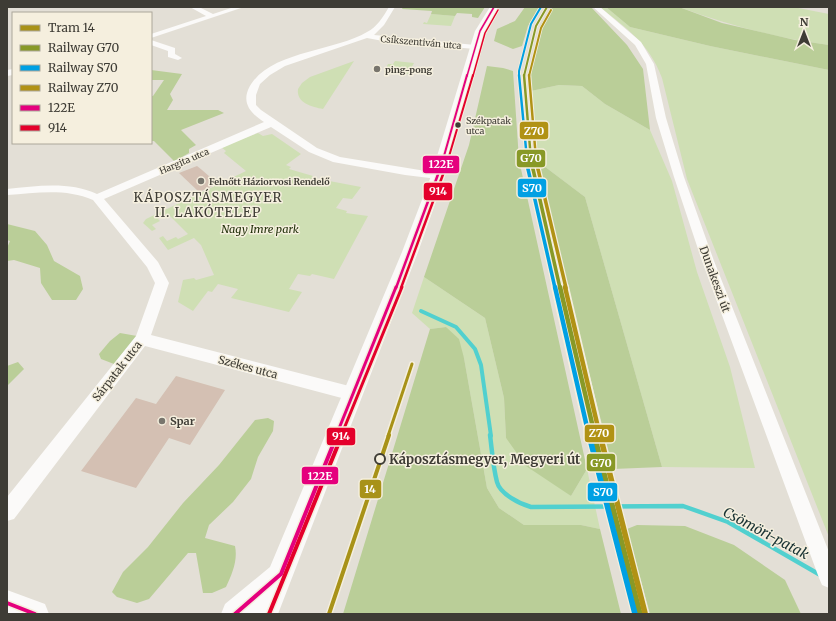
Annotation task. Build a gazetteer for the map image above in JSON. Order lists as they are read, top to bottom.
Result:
{
  "streets": {
    "street": [
      "Csíkszentiván utca",
      "Hargita utca",
      "Dunakeszi út",
      "Székes utca",
      "Sárpatak utca"
    ]
  },
  "crossings": [
    ["Hargita utca", "Sárpatak utca"],
    ["Székes utca", "Sárpatak utca"]
  ],
  "districts": ["KÁPOSZTÁSMEGYER II. LAKÓTELEP"],
  "water": ["Csömöri-patak"],
  "parks": ["Nagy Imre park"],
  "places": [
    "ping-pong",
    "Székpatak utca",
    "Felnőtt Háziorvosi Rendelő",
    "Spar",
    "Káposztásmegyer, Megyeri út"
  ],
  "lines": [
    "rail line G70",
    "rail line S70",
    "transit line 122E",
    "rail line Z70",
    "transit line 914",
    "tram line 14"
  ],
  "legend": [
    "Tram 14",
    "Railway G70",
    "Railway S70",
    "Railway Z70",
    "122E",
    "914"
  ],
  "north": "top"
}
